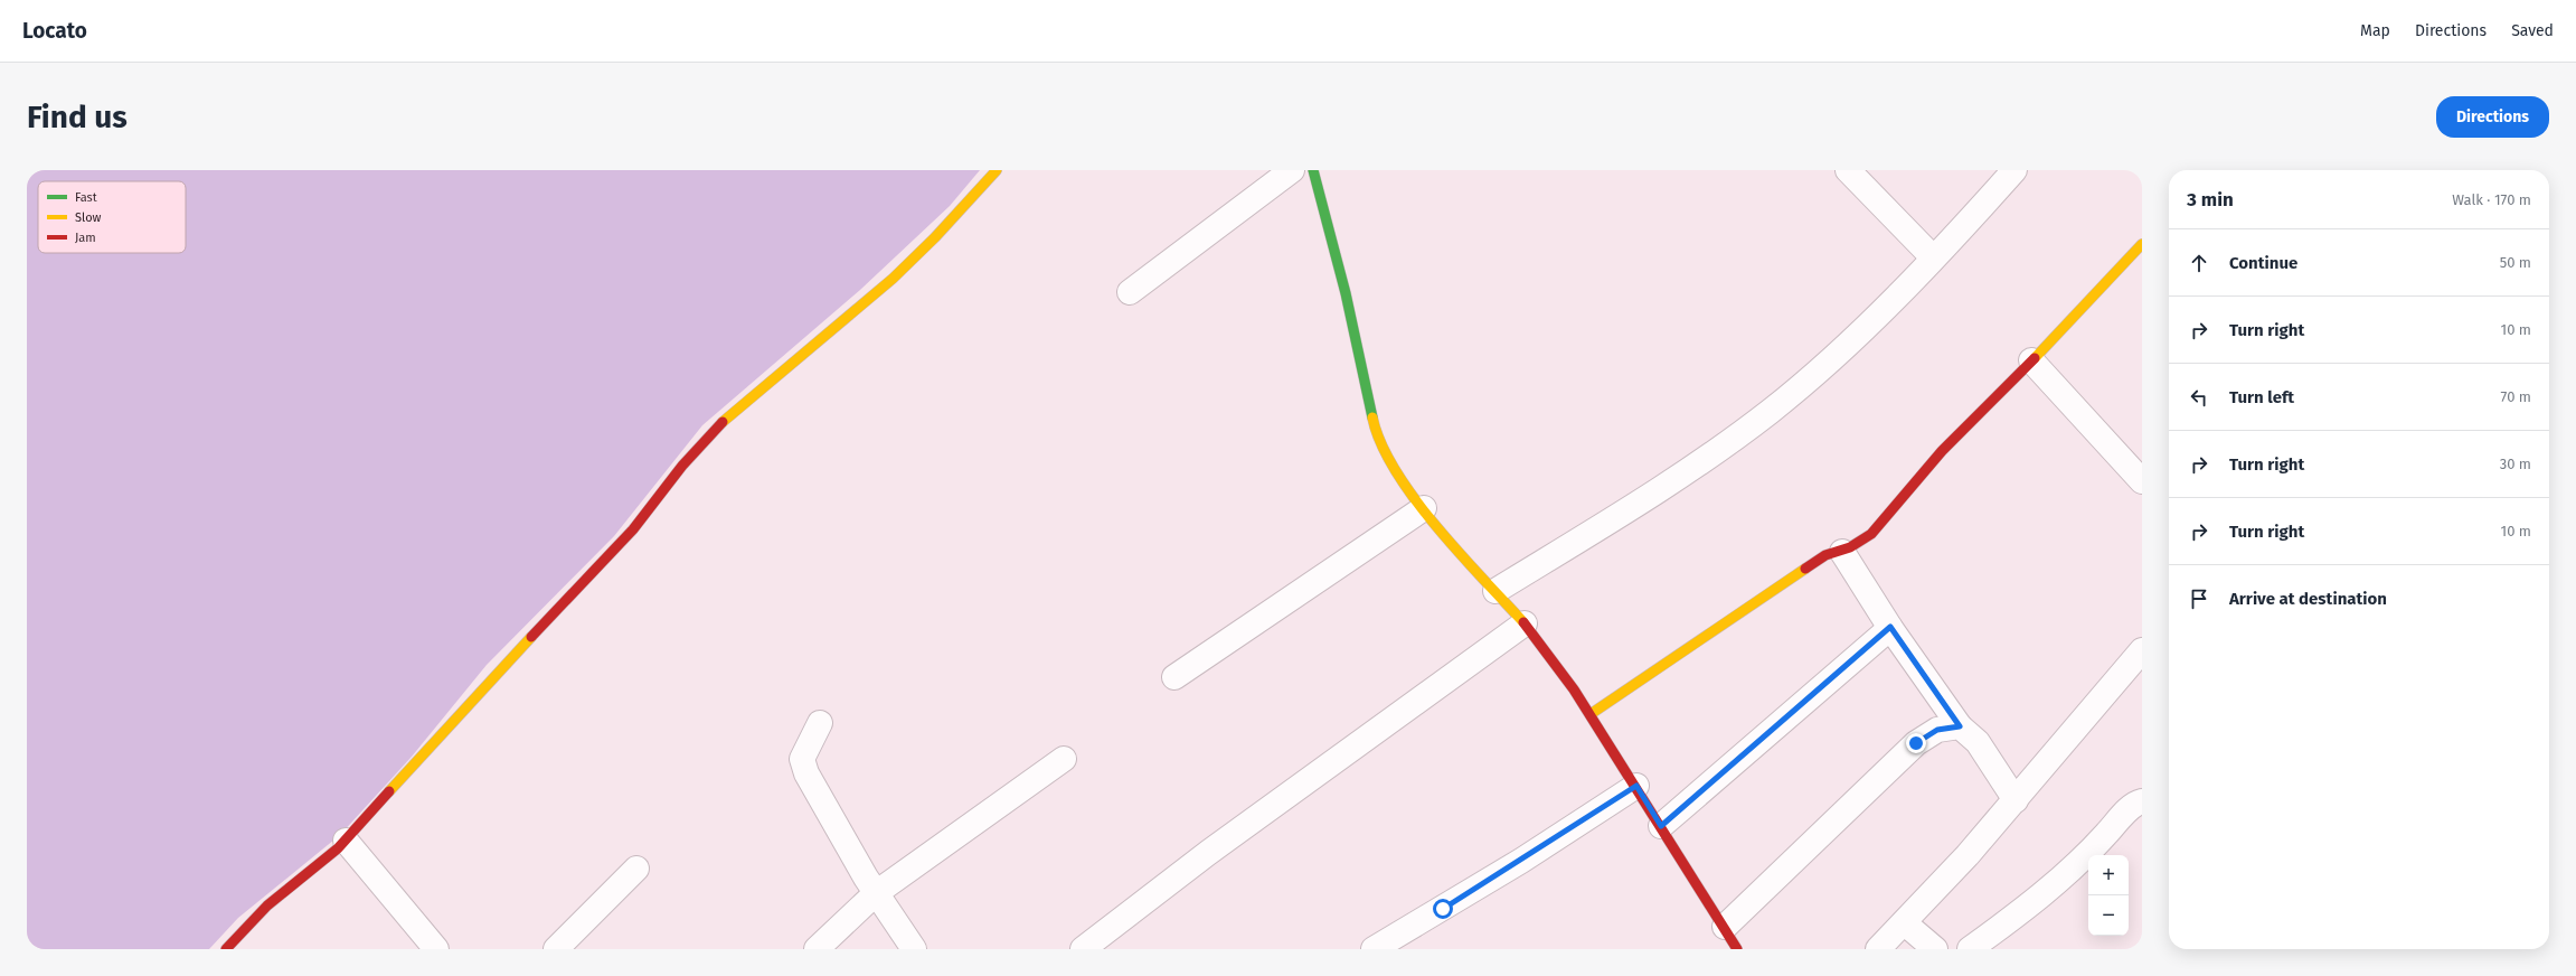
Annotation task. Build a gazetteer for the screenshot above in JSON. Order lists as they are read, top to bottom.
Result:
{
  "legend": ["Fast", "Slow", "Jam"],
  "page": {
    "header": "Locato",
    "nav": ["Map", "Directions", "Saved"],
    "buttons": "Directions",
    "title": "Find us",
    "heading": ["3 min", "Walk · 170 m"],
    "list": [
      ["Continue", "50 m"],
      ["Turn right", "10 m"],
      ["Turn left", "70 m"],
      ["Turn right", "30 m"],
      ["Turn right", "10 m"],
      "Arrive at destination"
    ],
    "map_buttons": ["+", "−"]
  }
}
